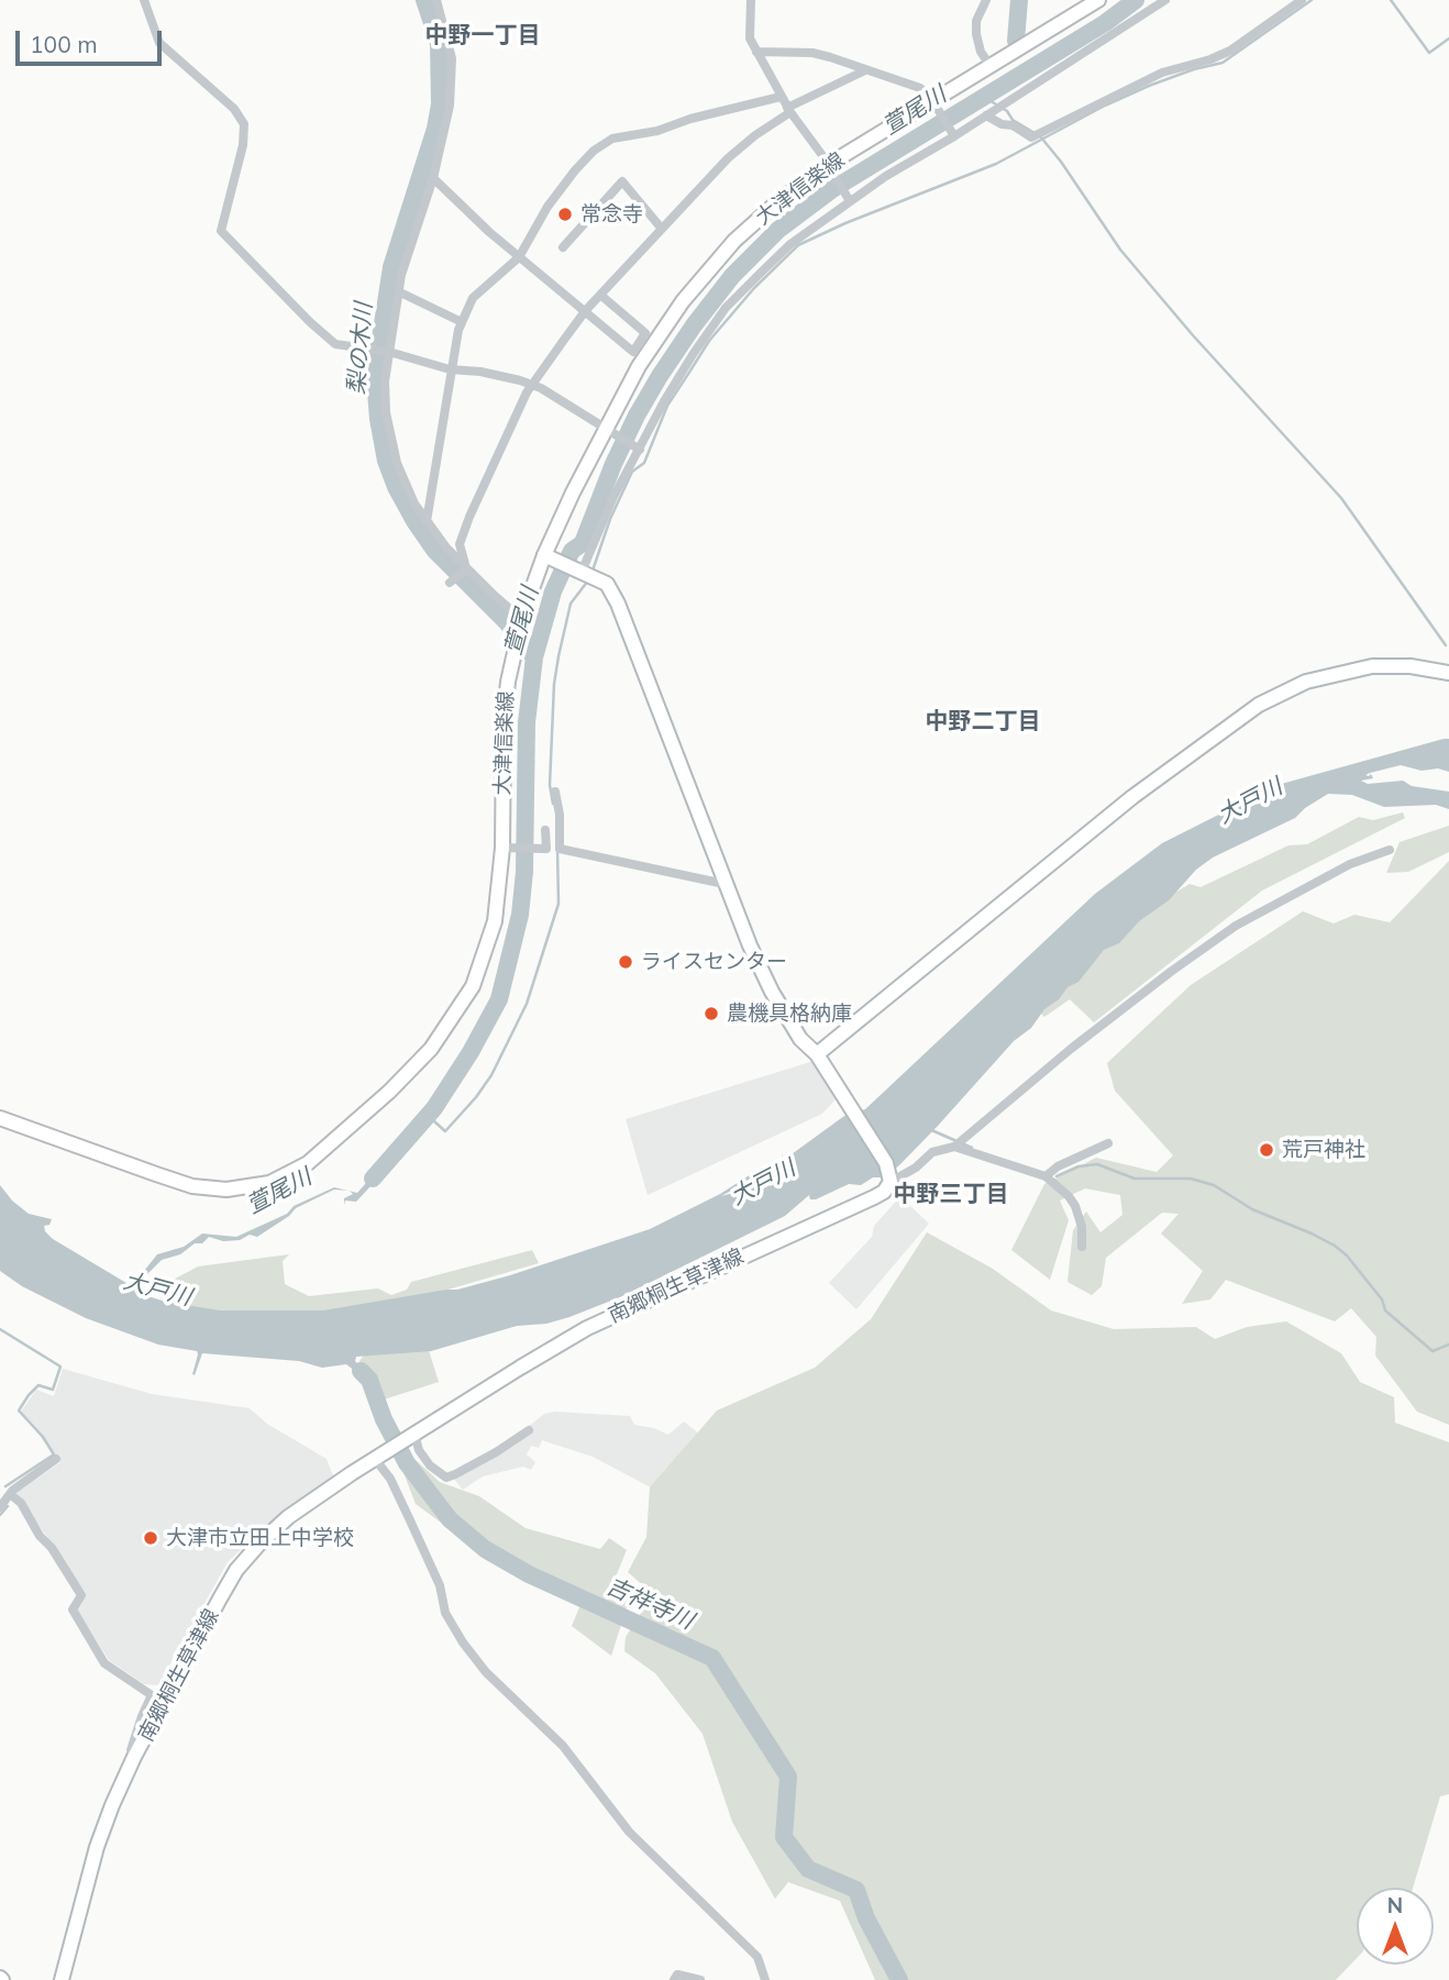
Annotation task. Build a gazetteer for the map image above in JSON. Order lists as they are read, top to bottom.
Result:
{
  "streets": {
    "main road": ["大津信楽線", "南郷桐生草津線"]
  },
  "districts": ["中野一丁目", "中野二丁目", "中野三丁目"],
  "water": [
    "萱尾川",
    "梨の木川",
    "大戸川",
    "吉祥寺川"
  ],
  "places": [
    "常念寺",
    "ライスセンター",
    "農機具格納庫",
    "荒戸神社",
    "大津市立田上中学校"
  ],
  "scale_bar": "100 m",
  "north": "top"
}
